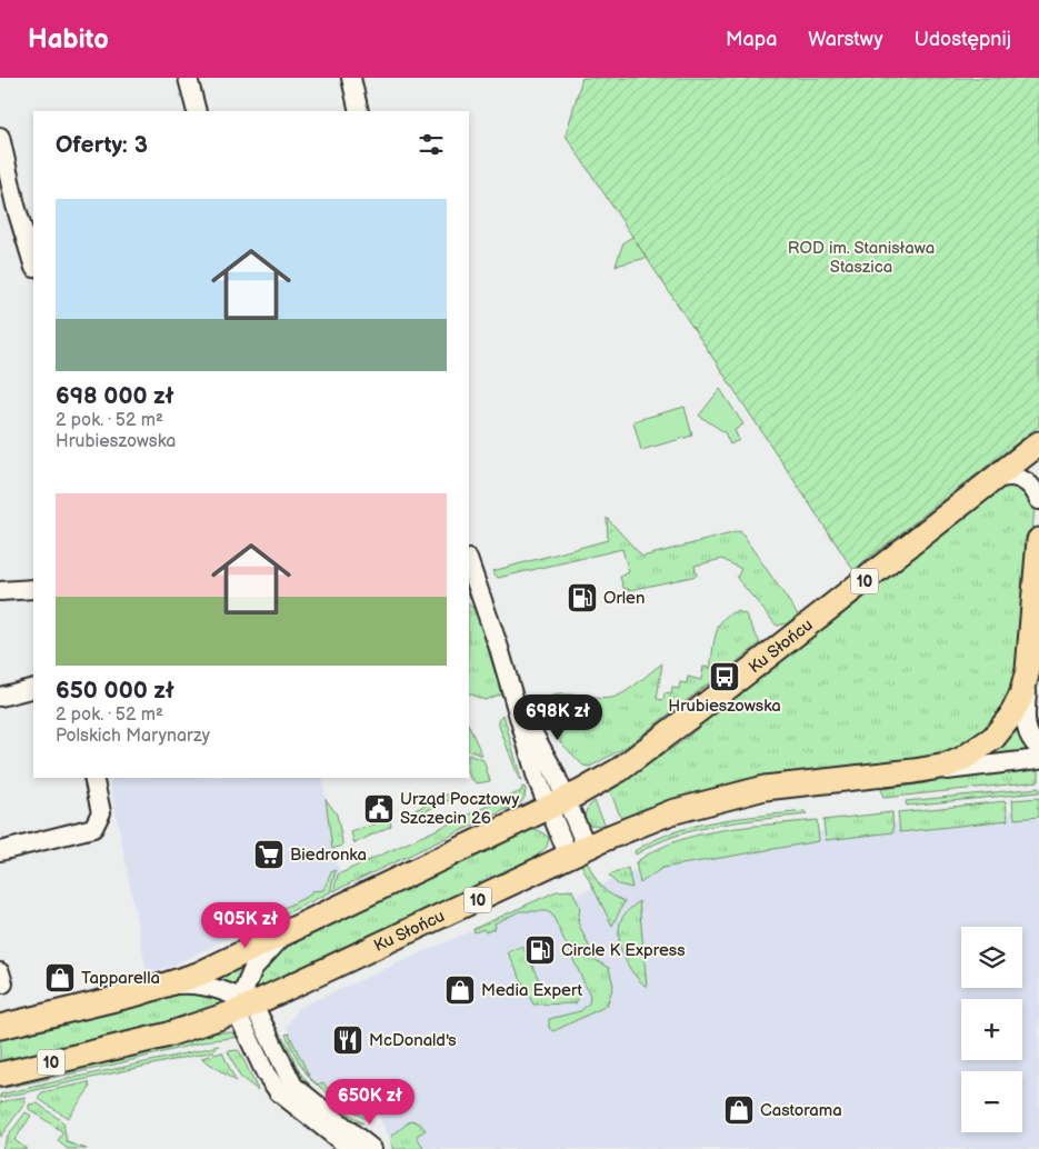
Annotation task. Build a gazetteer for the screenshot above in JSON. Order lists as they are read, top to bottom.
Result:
{
  "streets": {
    "main road": ["10", "Ku Słońcu"]
  },
  "parks": ["ROD im. Stanisława Staszica"],
  "places": {
    "fuel station": ["Orlen", "Circle K Express"],
    "bus stop": ["Hrubieszowska"],
    "public building": ["Urząd Pocztowy Szczecin 26"],
    "supermarket": ["Biedronka"],
    "shop": ["Tapparella", "Media Expert", "Castorama"],
    "restaurant": ["McDonald's"]
  },
  "page": {
    "header": "Habito",
    "nav": ["Mapa", "Warstwy", "Udostępnij"],
    "heading": "Oferty: 3",
    "list": [
      {
        "name": "698 000 zł",
        "note": "2 pok. · 52 m² · Hrubieszowska"
      },
      {
        "name": "650 000 zł",
        "note": "2 pok. · 52 m² · Polskich Marynarzy"
      }
    ],
    "price": ["698K zł", "905K zł", "650K zł"],
    "map_buttons": ["+", "−"]
  }
}
